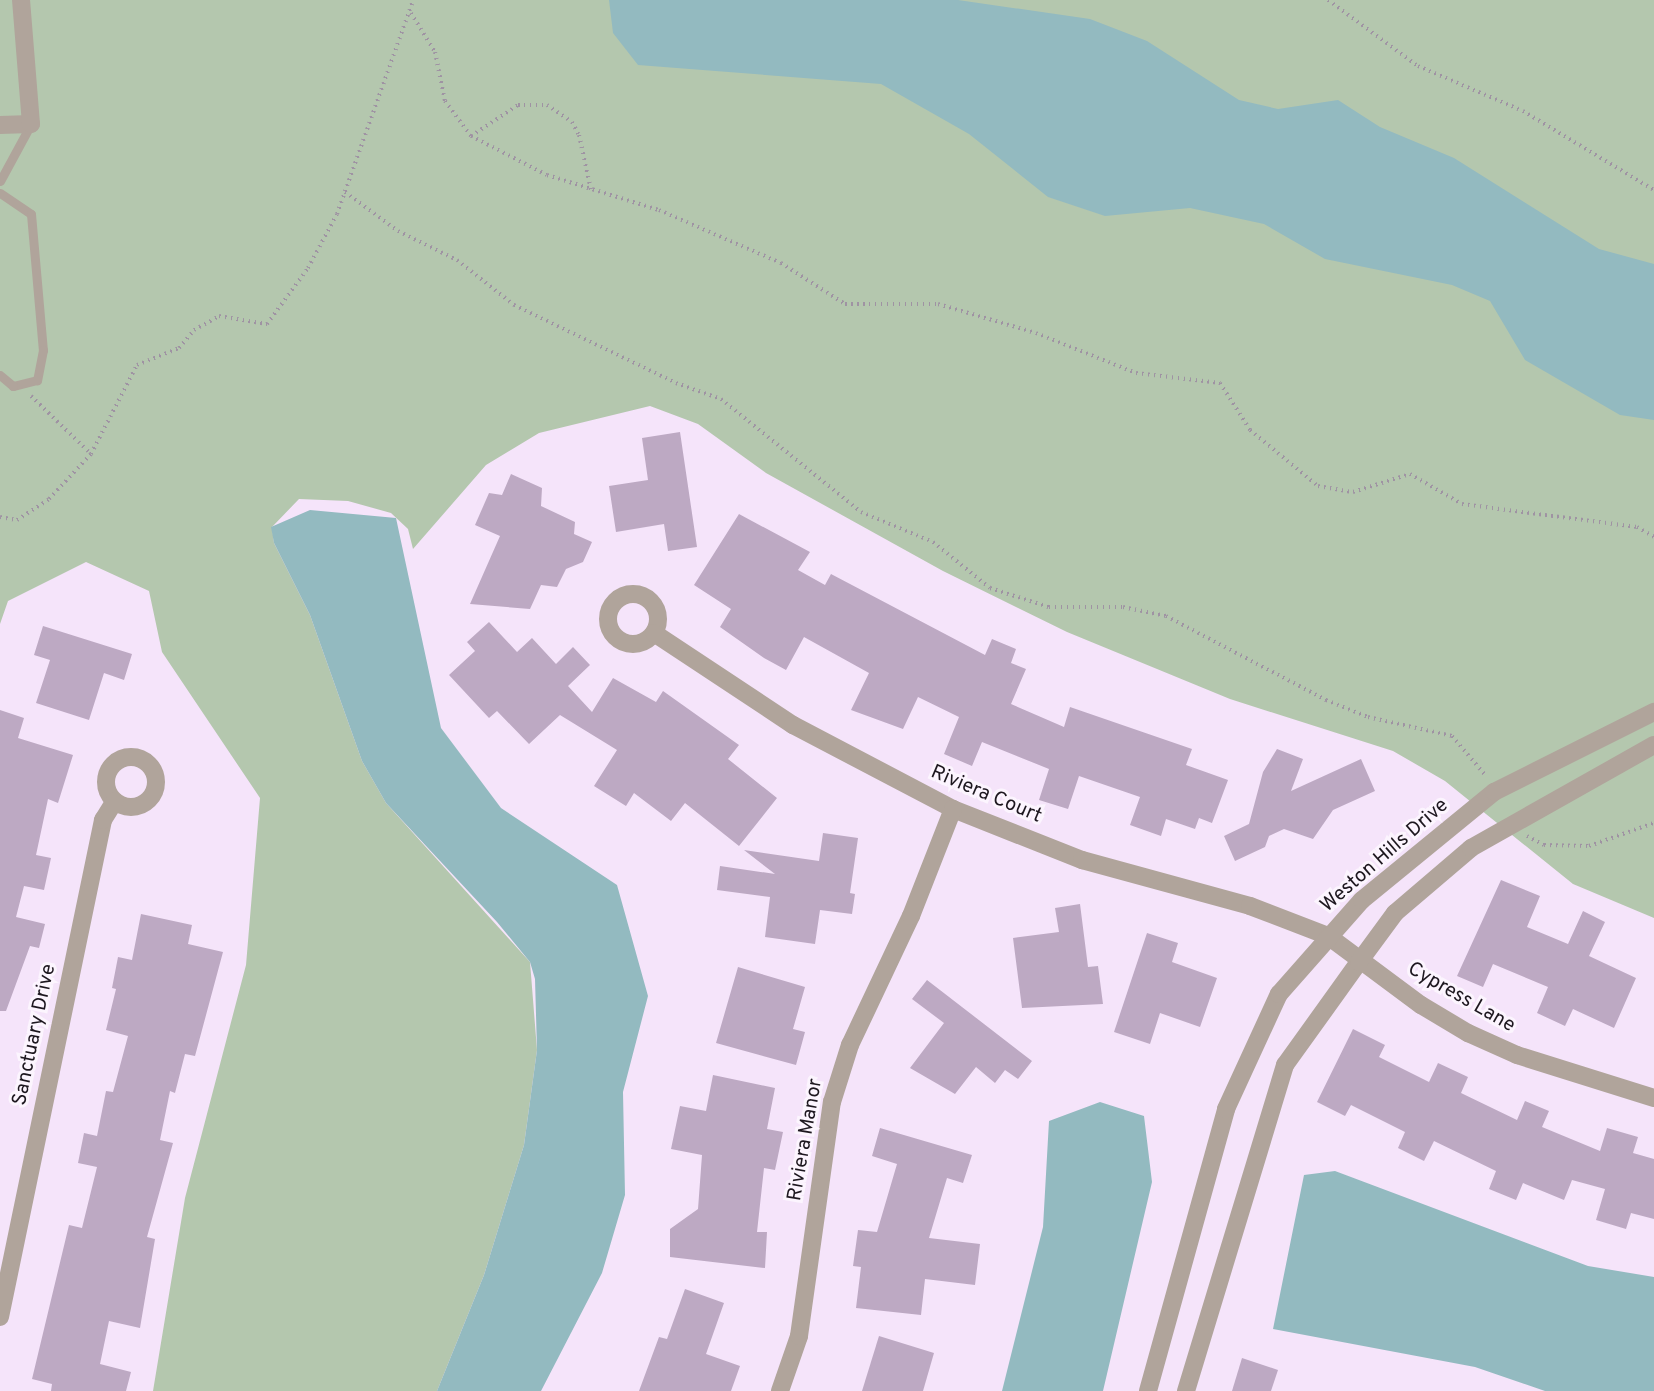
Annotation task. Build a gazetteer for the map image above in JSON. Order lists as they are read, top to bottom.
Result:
{
  "streets": {
    "street": [
      "Riviera Court",
      "Weston Hills Drive",
      "Cypress Lane",
      "Sanctuary Drive",
      "Riviera Manor"
    ]
  },
  "crossings": [
    ["Riviera Court", "Weston Hills Drive"],
    ["Riviera Court", "Cypress Lane"],
    ["Riviera Court", "Riviera Manor"],
    ["Weston Hills Drive", "Cypress Lane"]
  ]
}
